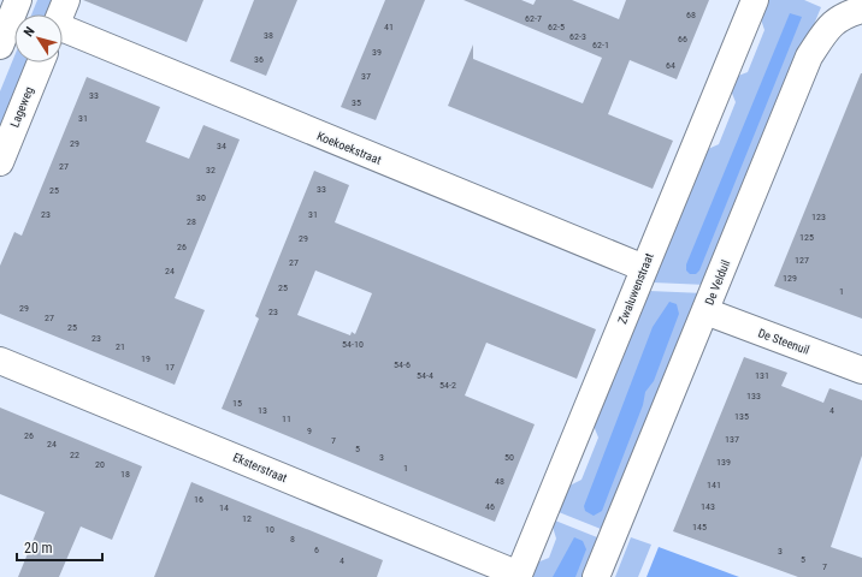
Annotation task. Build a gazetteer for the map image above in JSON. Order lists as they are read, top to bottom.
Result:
{
  "streets": {
    "street": [
      "Lageweg",
      "Koekoekstraat",
      "De Velduil",
      "Zwaluwenstraat",
      "De Steenuil",
      "Eksterstraat"
    ]
  },
  "crossings": [
    ["Koekoekstraat", "Zwaluwenstraat"],
    ["De Velduil", "De Steenuil"],
    ["Zwaluwenstraat", "Eksterstraat"]
  ],
  "house_numbers": [
    "68",
    "62-7",
    "41",
    "62-5",
    "38",
    "62-3",
    "66",
    "62-1",
    "39",
    "36",
    "64",
    "37",
    "33",
    "35",
    "31",
    "29",
    "34",
    "27",
    "32",
    "33",
    "25",
    "30",
    "23",
    "31",
    "123",
    "28",
    "125",
    "29",
    "26",
    "127",
    "27",
    "24",
    "129",
    "25",
    "1",
    "29",
    "23",
    "27",
    "25",
    "23",
    "54-10",
    "21",
    "19",
    "54-6",
    "17",
    "54-4",
    "131",
    "54-2",
    "133",
    "15",
    "13",
    "4",
    "135",
    "11",
    "9",
    "26",
    "137",
    "7",
    "24",
    "5",
    "22",
    "3",
    "50",
    "139",
    "20",
    "1",
    "18",
    "48",
    "141",
    "16",
    "46",
    "143",
    "14",
    "12",
    "145",
    "10",
    "8",
    "6",
    "3",
    "5",
    "4",
    "7"
  ],
  "scale_bar": "20 m",
  "north": "top left"
}
